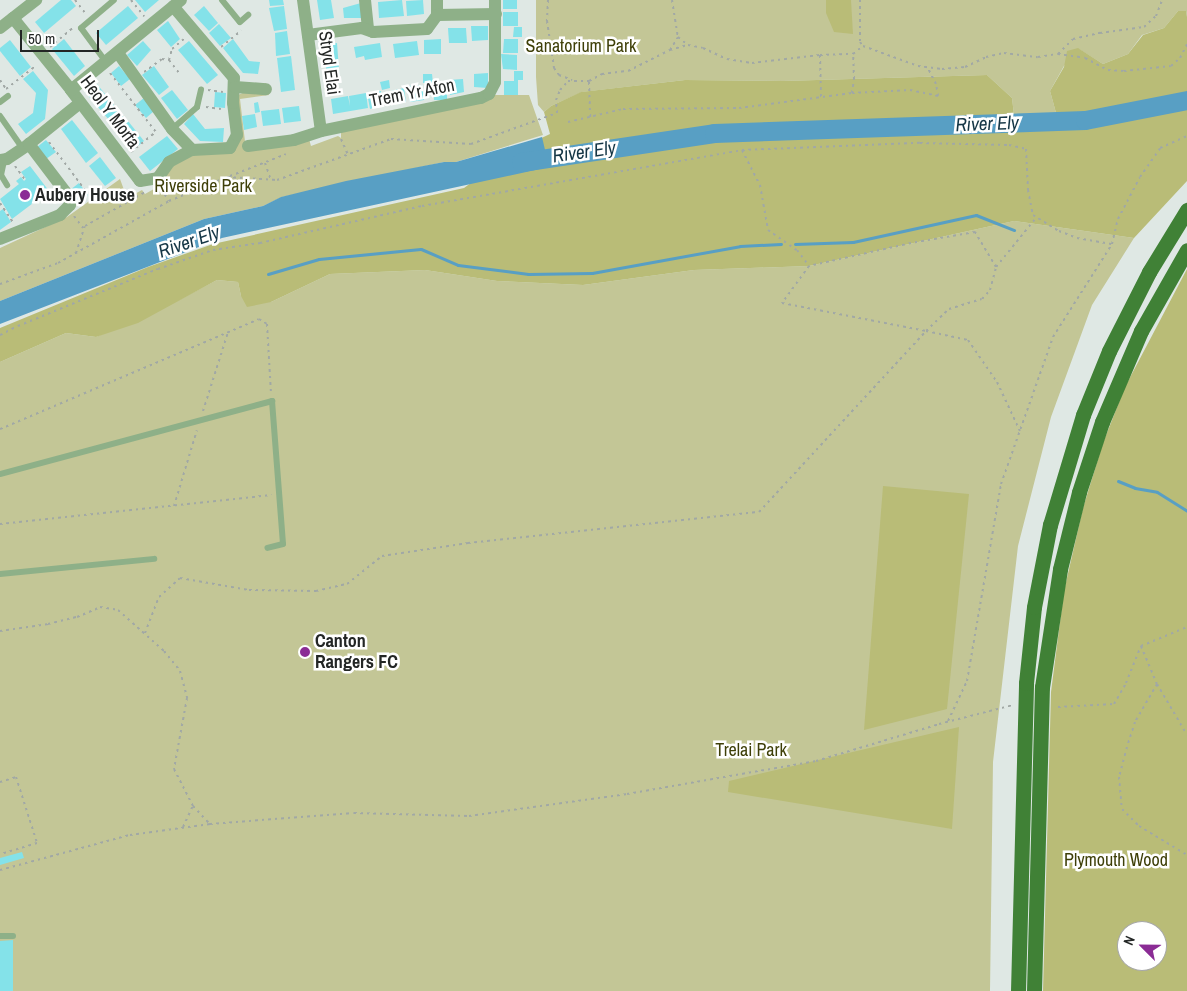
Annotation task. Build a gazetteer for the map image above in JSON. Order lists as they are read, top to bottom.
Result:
{
  "streets": {
    "street": ["Stryd Elai", "Trem Yr Afon", "Heol Y Morfa"]
  },
  "crossings": [
    ["Stryd Elai", "Trem Yr Afon"]
  ],
  "water": ["River Ely"],
  "parks": [
    "Sanatorium Park",
    "Riverside Park",
    "Trelai Park",
    "Plymouth Wood"
  ],
  "places": ["Aubery House", "Canton Rangers FC"],
  "scale_bar": "50 m",
  "north": "top left"
}
